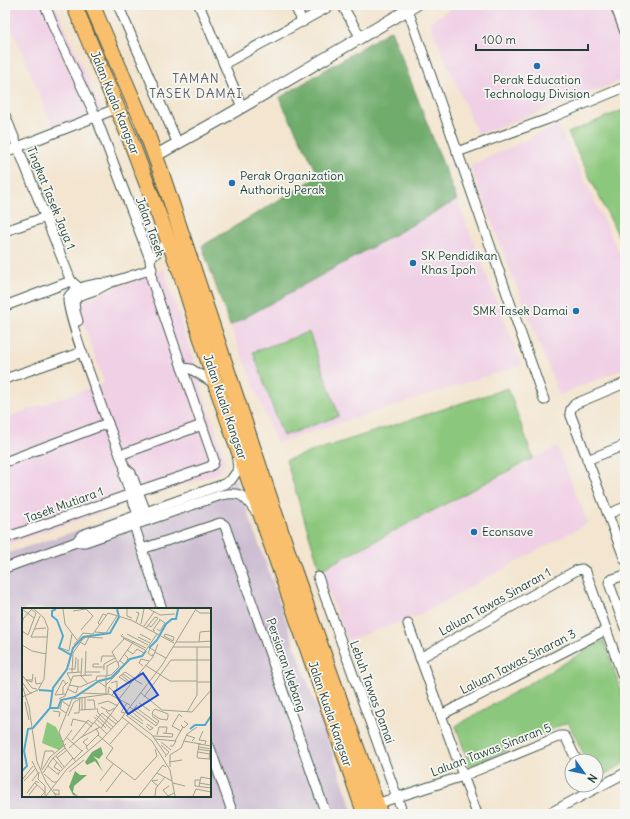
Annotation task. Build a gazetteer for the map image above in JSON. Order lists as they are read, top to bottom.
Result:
{
  "streets": {
    "highway": ["Jalan Kuala Kangsar"],
    "street": [
      "Tingkat Tasek Jaya 1",
      "Jalan Tasek",
      "Tasek Mutiara 1",
      "Laluan Tawas Sinaran 1",
      "Laluan Tawas Sinaran 3",
      "Persiaran Klebang",
      "Lebuh Tawas Damai",
      "Laluan Tawas Sinaran 5"
    ]
  },
  "crossings": [
    ["Jalan Kuala Kangsar", "Laluan Tawas Sinaran 5"],
    ["Jalan Tasek", "Tasek Mutiara 1"],
    ["Laluan Tawas Sinaran 1", "Laluan Tawas Sinaran 3"],
    ["Lebuh Tawas Damai", "Laluan Tawas Sinaran 5"]
  ],
  "districts": ["TAMAN TASEK DAMAI"],
  "places": [
    "Perak Education Technology Division",
    "Perak Organization Authority Perak",
    "SK Pendidikan Khas Ipoh",
    "SMK Tasek Damai",
    "Econsave"
  ],
  "scale_bar": "100 m",
  "north": "bottom right"
}
